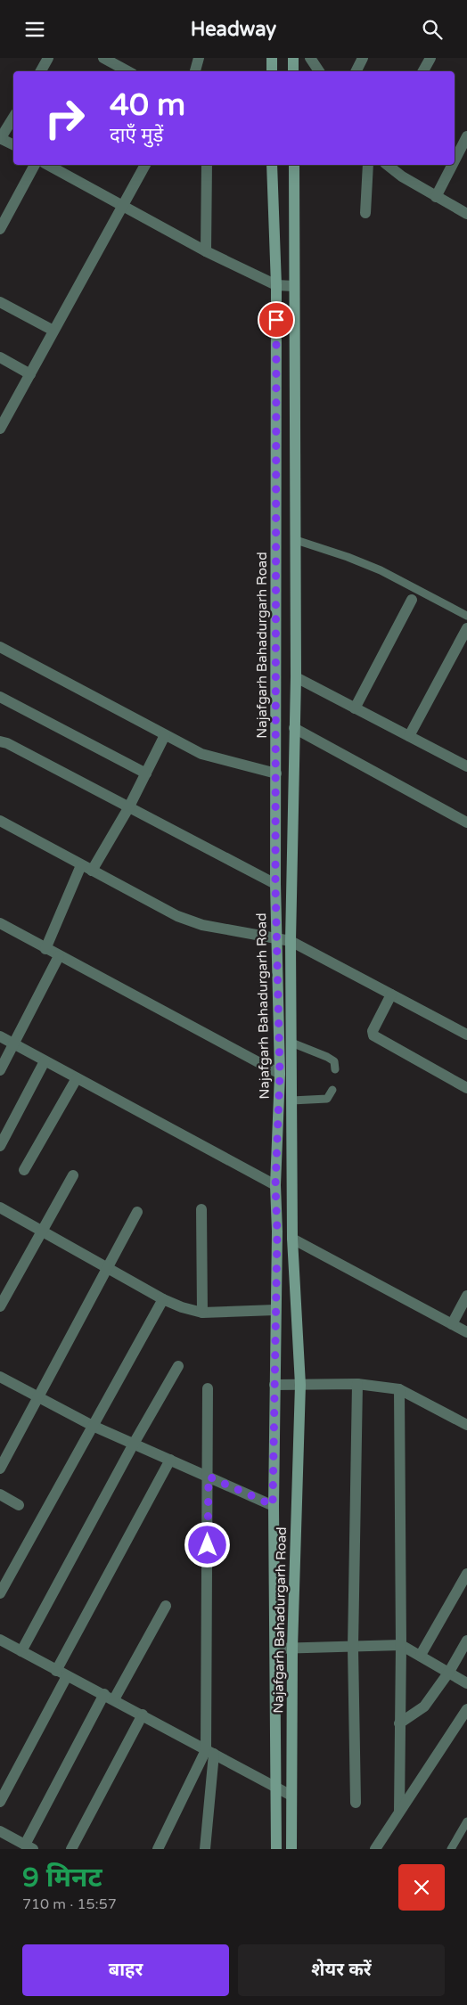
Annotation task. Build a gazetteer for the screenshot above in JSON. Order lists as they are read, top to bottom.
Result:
{
  "streets": {
    "main road": ["Najafgarh Bahadurgarh Road"]
  },
  "page": {
    "header": "Headway",
    "turn": ["40 m", "दाएँ मुड़ें"],
    "heading": ["9 मिनट", "710 m · 15:57"],
    "buttons": ["बाहर", "शेयर करें"]
  }
}
